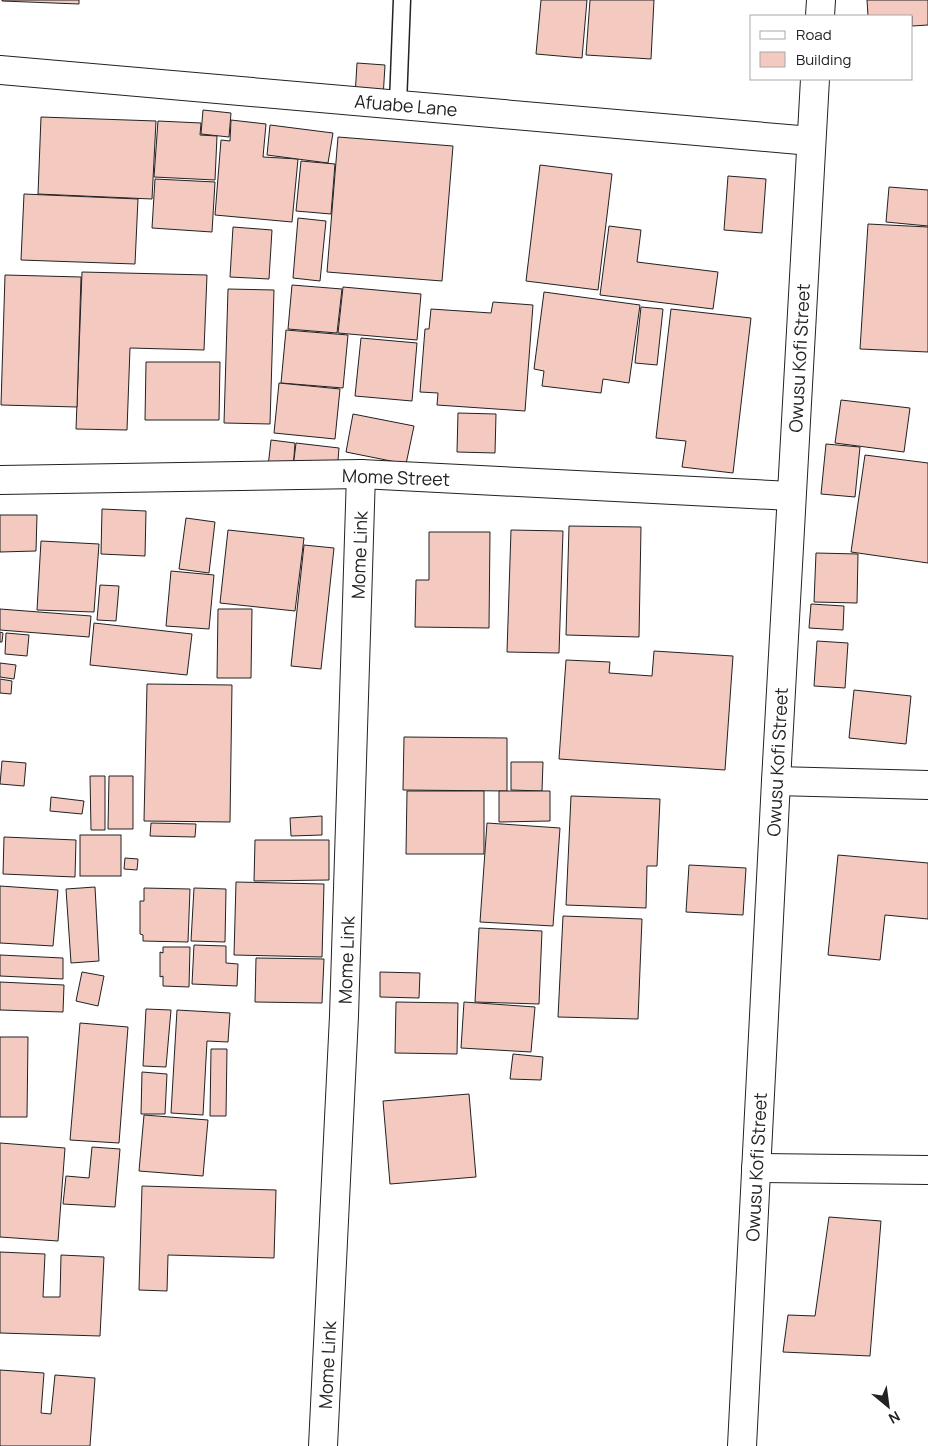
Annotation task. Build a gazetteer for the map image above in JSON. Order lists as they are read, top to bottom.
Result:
{
  "streets": {
    "street": [
      "Afuabe Lane",
      "Owusu Kofi Street",
      "Mome Street",
      "Mome Link"
    ]
  },
  "crossings": [
    ["Afuabe Lane", "Owusu Kofi Street"],
    ["Owusu Kofi Street", "Mome Street"],
    ["Mome Street", "Mome Link"]
  ],
  "legend": ["Road", "Building"],
  "north": "bottom right"
}
